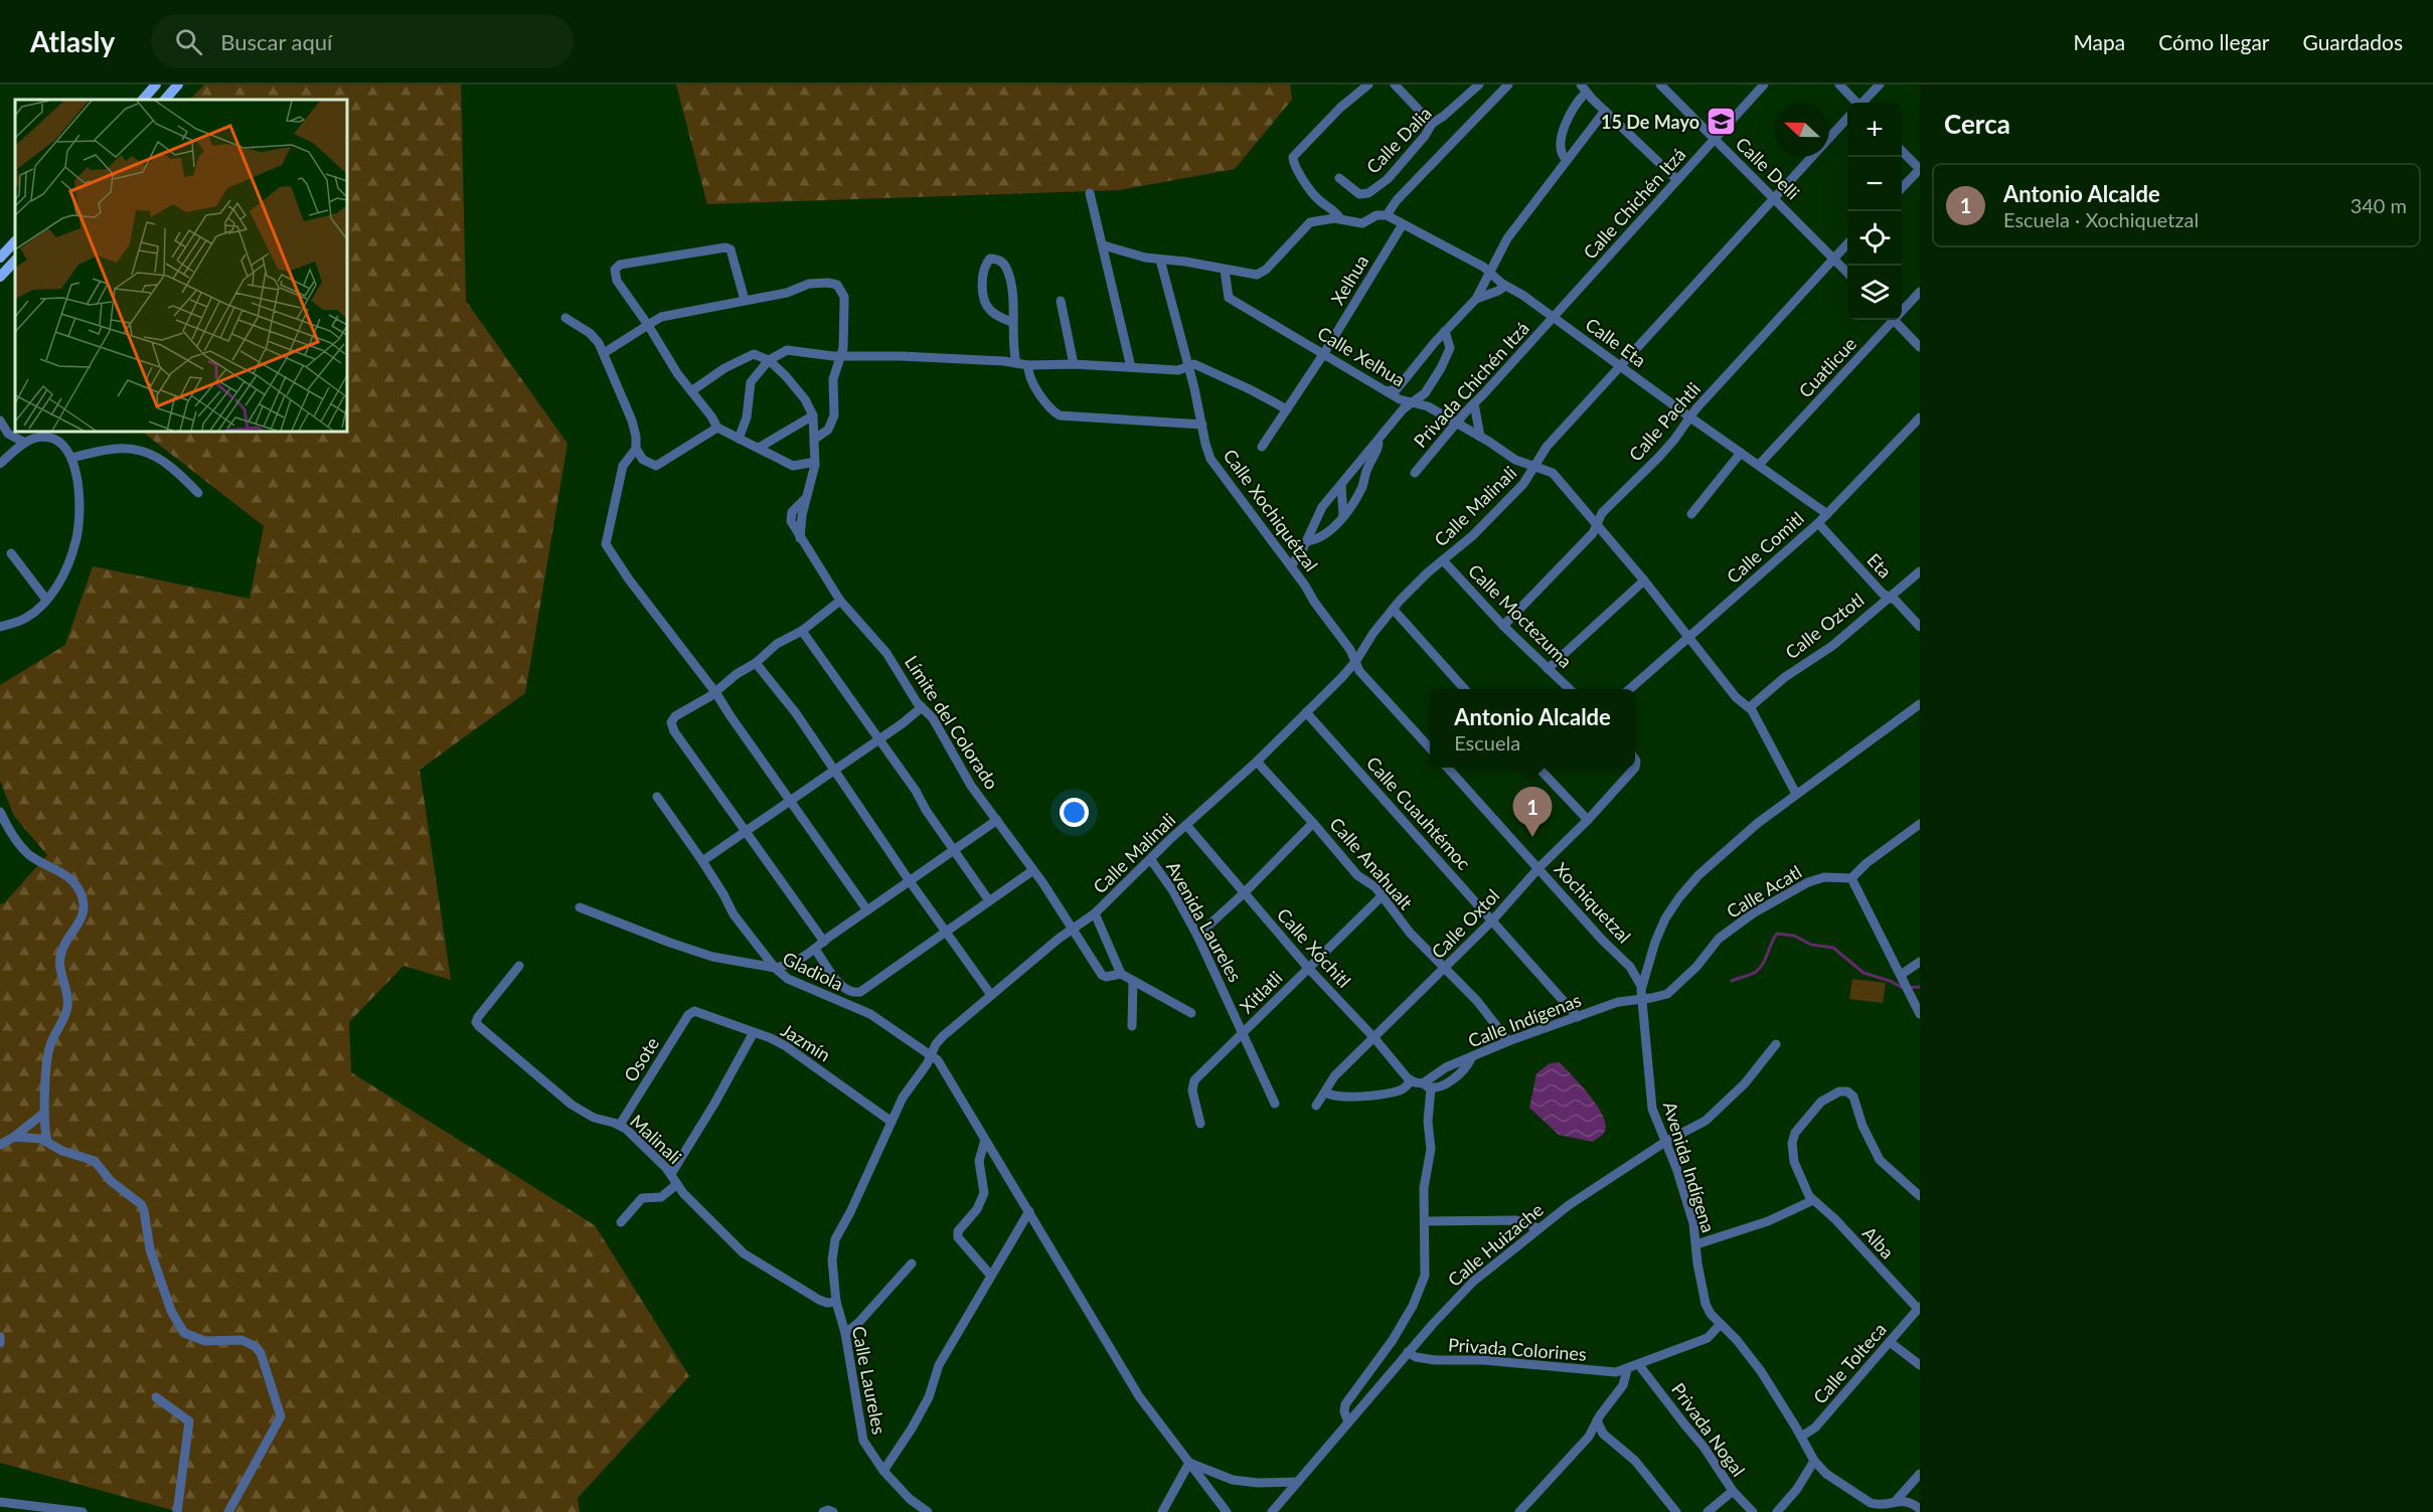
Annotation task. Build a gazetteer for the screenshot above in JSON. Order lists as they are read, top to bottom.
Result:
{
  "streets": {
    "street": [
      "Calle Dalia",
      "Calle Delli",
      "Calle Chichén Itzá",
      "Xelhua",
      "Calle Eta",
      "Calle Xelhua",
      "Cuatlicue",
      "Privada Chichén Itzá",
      "Calle Pachtli",
      "Calle Malinali",
      "Calle Xochiquétzal",
      "Calle Comitl",
      "Eta",
      "Calle Moctezuma",
      "Calle Oztotl",
      "Límite del Colorado",
      "Calle Cuauhtémoc",
      "Calle Anahualt",
      "Calle Acatl",
      "Xochiquetzal",
      "Avenida Laureles",
      "Calle Oxtol",
      "Calle Xóchitl",
      "Gladiola",
      "Xitlatli",
      "Calle Indígenas",
      "Jazmín",
      "Osote",
      "Malinali",
      "Avenida Indígena",
      "Alba",
      "Calle Huizache",
      "Privada Colorines",
      "Calle Tolteca",
      "Calle Laureles",
      "Privada Nogal"
    ]
  },
  "crossings": [
    ["Calle Delli", "Calle Chichén Itzá"],
    ["Calle Delli", "Calle Pachtli"],
    ["Calle Delli", "Calle Malinali"],
    ["Calle Chichén Itzá", "Calle Eta"],
    ["Calle Chichén Itzá", "Privada Chichén Itzá"],
    ["Xelhua", "Calle Eta"],
    ["Xelhua", "Calle Xelhua"],
    ["Calle Eta", "Cuatlicue"],
    ["Calle Eta", "Privada Chichén Itzá"],
    ["Calle Eta", "Calle Pachtli"],
    ["Calle Eta", "Calle Malinali"],
    ["Calle Eta", "Calle Comitl"],
    ["Calle Xelhua", "Privada Chichén Itzá"],
    ["Calle Xelhua", "Calle Malinali"],
    ["Calle Pachtli", "Calle Malinali"],
    ["Calle Pachtli", "Calle Moctezuma"],
    ["Calle Malinali", "Calle Xochiquétzal"],
    ["Calle Malinali", "Calle Comitl"],
    ["Calle Malinali", "Calle Moctezuma"],
    ["Calle Malinali", "Calle Oztotl"],
    ["Calle Malinali", "Límite del Colorado"],
    ["Calle Malinali", "Calle Cuauhtémoc"],
    ["Calle Malinali", "Calle Anahualt"],
    ["Calle Malinali", "Avenida Laureles"],
    ["Calle Malinali", "Calle Xóchitl"],
    ["Calle Malinali", "Gladiola"],
    ["Calle Malinali", "Jazmín"],
    ["Calle Malinali", "Malinali"],
    ["Calle Malinali", "Avenida Indígena"],
    ["Calle Malinali", "Calle Laureles"],
    ["Calle Comitl", "Eta"],
    ["Eta", "Calle Oztotl"],
    ["Calle Cuauhtémoc", "Calle Oxtol"],
    ["Calle Cuauhtémoc", "Calle Indígenas"],
    ["Calle Anahualt", "Calle Oxtol"],
    ["Calle Anahualt", "Xitlatli"],
    ["Calle Anahualt", "Calle Indígenas"],
    ["Calle Acatl", "Calle Indígenas"],
    ["Calle Acatl", "Avenida Indígena"],
    ["Xochiquetzal", "Calle Oxtol"],
    ["Xochiquetzal", "Avenida Indígena"],
    ["Avenida Laureles", "Xitlatli"],
    ["Calle Oxtol", "Calle Xóchitl"],
    ["Calle Xóchitl", "Xitlatli"],
    ["Calle Indígenas", "Avenida Indígena"],
    ["Jazmín", "Osote"],
    ["Osote", "Malinali"],
    ["Malinali", "Calle Laureles"],
    ["Avenida Indígena", "Calle Huizache"],
    ["Avenida Indígena", "Calle Tolteca"],
    ["Alba", "Calle Tolteca"],
    ["Calle Huizache", "Privada Colorines"]
  ],
  "places": {
    "school or university": ["15 De Mayo"]
  },
  "north": "left",
  "page": {
    "header": "Atlasly",
    "search": "Buscar aquí",
    "nav": ["Mapa", "Cómo llegar", "Guardados"],
    "heading": "Cerca",
    "map_buttons": ["+", "−"],
    "list": [
      {
        "mark": "1",
        "name": "Antonio Alcalde",
        "note": "Escuela · Xochiquetzal",
        "value": "340 m"
      }
    ],
    "popup": ["Antonio Alcalde", "Escuela"],
    "pins": "1"
  }
}
